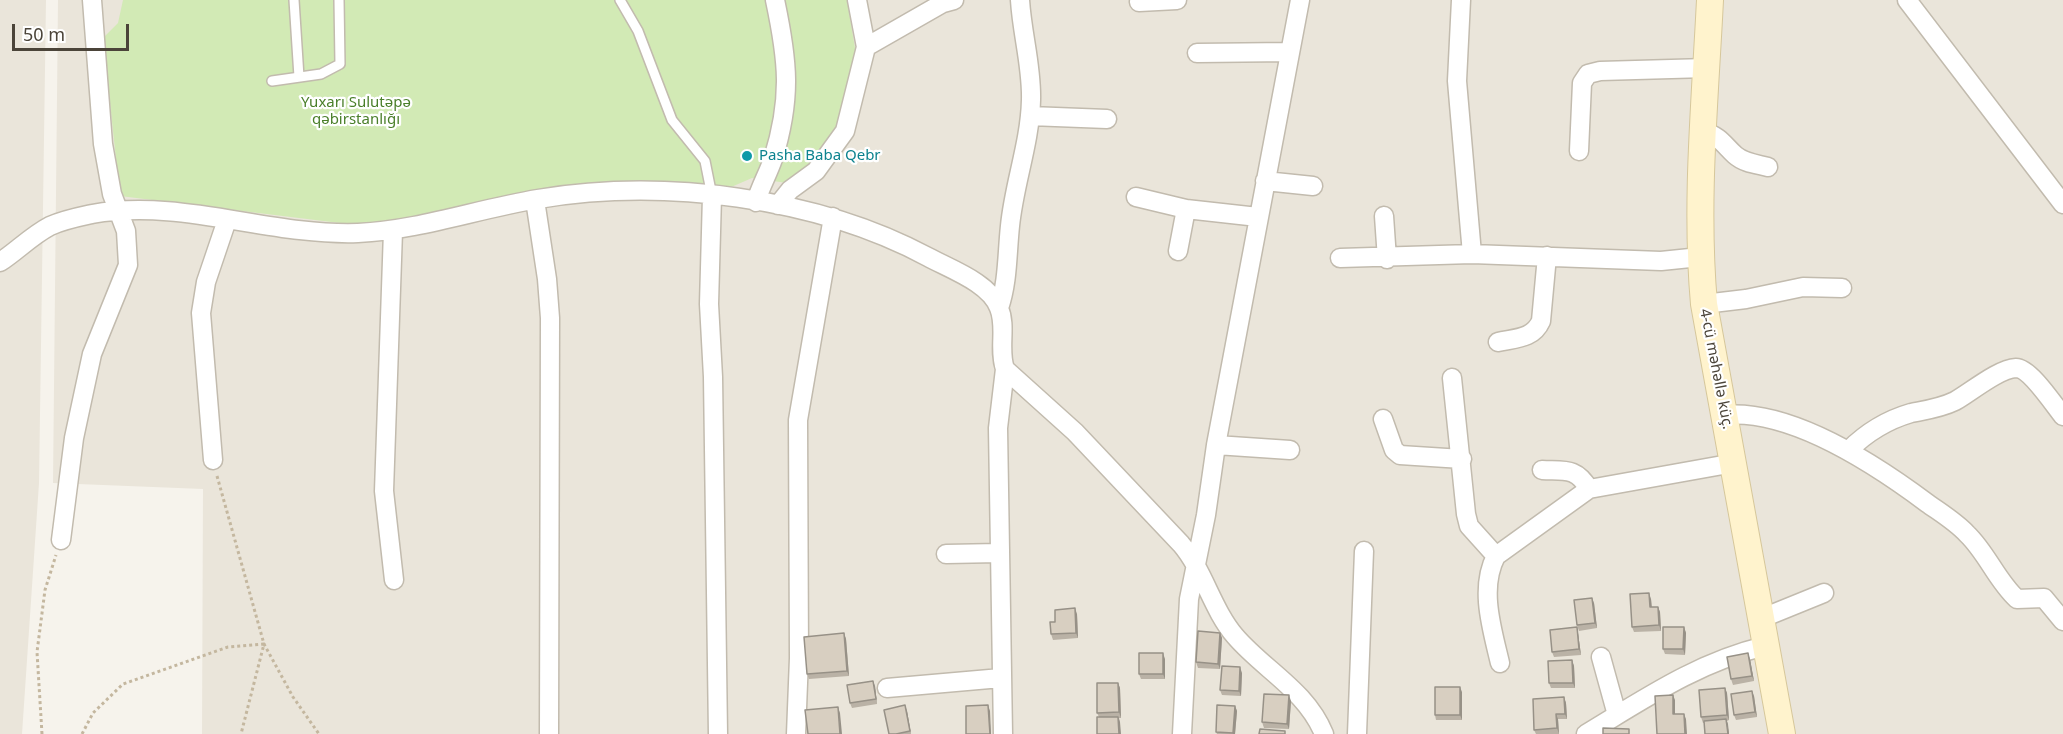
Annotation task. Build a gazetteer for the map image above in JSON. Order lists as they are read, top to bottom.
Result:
{
  "streets": {
    "street": ["4-cü məhəllə küç."]
  },
  "parks": ["Yuxarı Sulutəpə qəbirstanlığı"],
  "places": ["Pasha Baba Qebr"],
  "scale_bar": "50 m"
}
